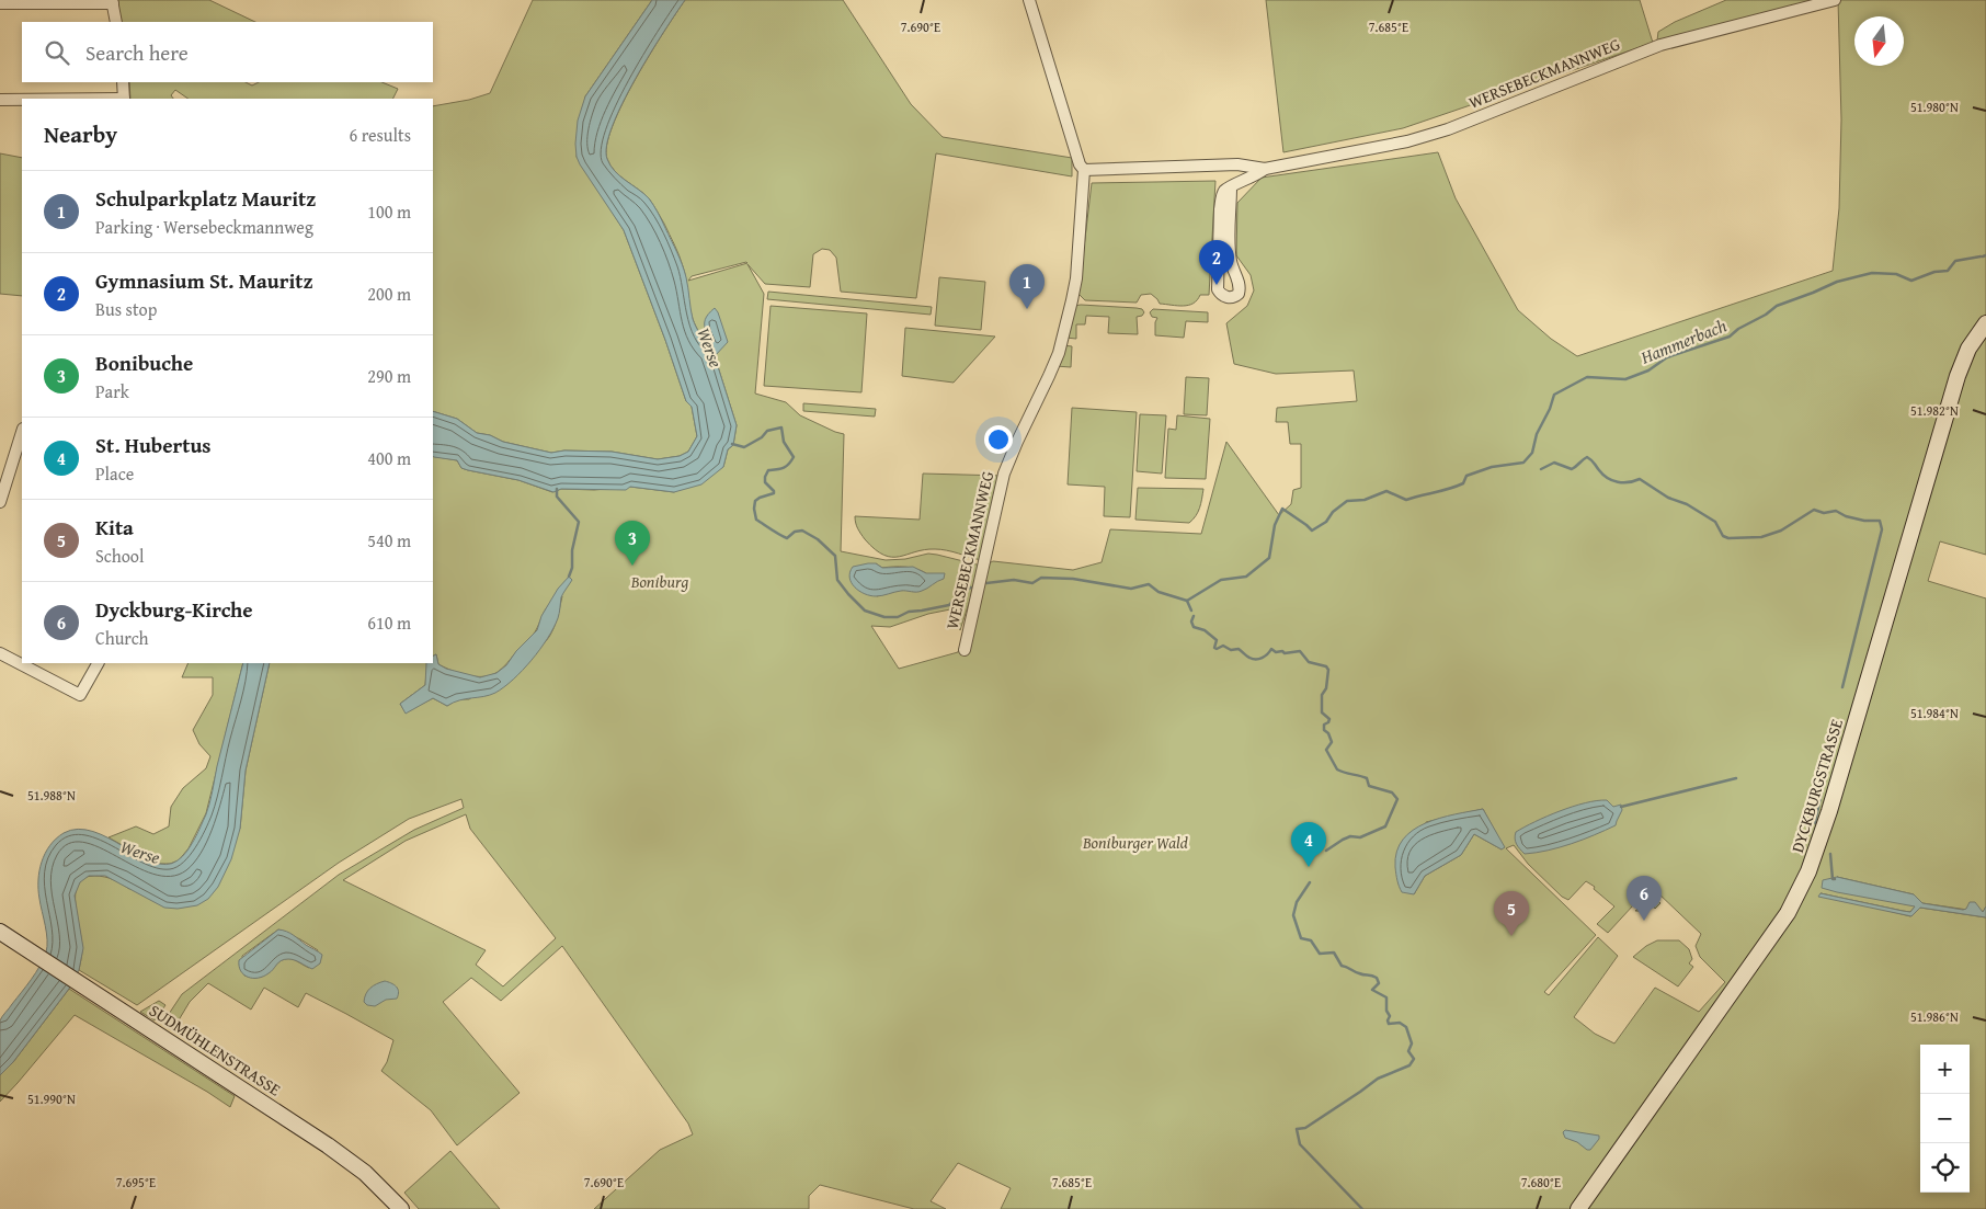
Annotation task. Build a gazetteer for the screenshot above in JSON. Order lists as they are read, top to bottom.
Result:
{
  "streets": {
    "street": ["WERSEBECKMANNWEG", "DYCKBURGSTRASSE", "SUDMÜHLENSTRASSE"]
  },
  "water": ["Hammerbach", "Werse"],
  "parks": ["Boniburg", "Boniburger Wald"],
  "north": "bottom",
  "page": {
    "search": "Search here",
    "heading": ["Nearby", "6 results"],
    "list": [
      {
        "mark": "1",
        "name": "Schulparkplatz Mauritz",
        "note": "Parking · Wersebeckmannweg",
        "value": "100 m"
      },
      {
        "mark": "2",
        "name": "Gymnasium St. Mauritz",
        "note": "Bus stop",
        "value": "200 m"
      },
      {
        "mark": "3",
        "name": "Bonibuche",
        "note": "Park",
        "value": "290 m"
      },
      {
        "mark": "4",
        "name": "St. Hubertus",
        "note": "Place",
        "value": "400 m"
      },
      {
        "mark": "5",
        "name": "Kita",
        "note": "School",
        "value": "540 m"
      },
      {
        "mark": "6",
        "name": "Dyckburg-Kirche",
        "note": "Church",
        "value": "610 m"
      }
    ],
    "pins": [
      "2",
      "1",
      "3",
      "4",
      "6",
      "5"
    ],
    "map_buttons": ["+", "−"]
  },
  "coordinates": [
    "7.690°E",
    "7.685°E",
    "51.980°N",
    "51.982°N",
    "51.984°N",
    "51.988°N",
    "51.986°N",
    "51.990°N",
    "7.695°E",
    "7.680°E"
  ]
}
